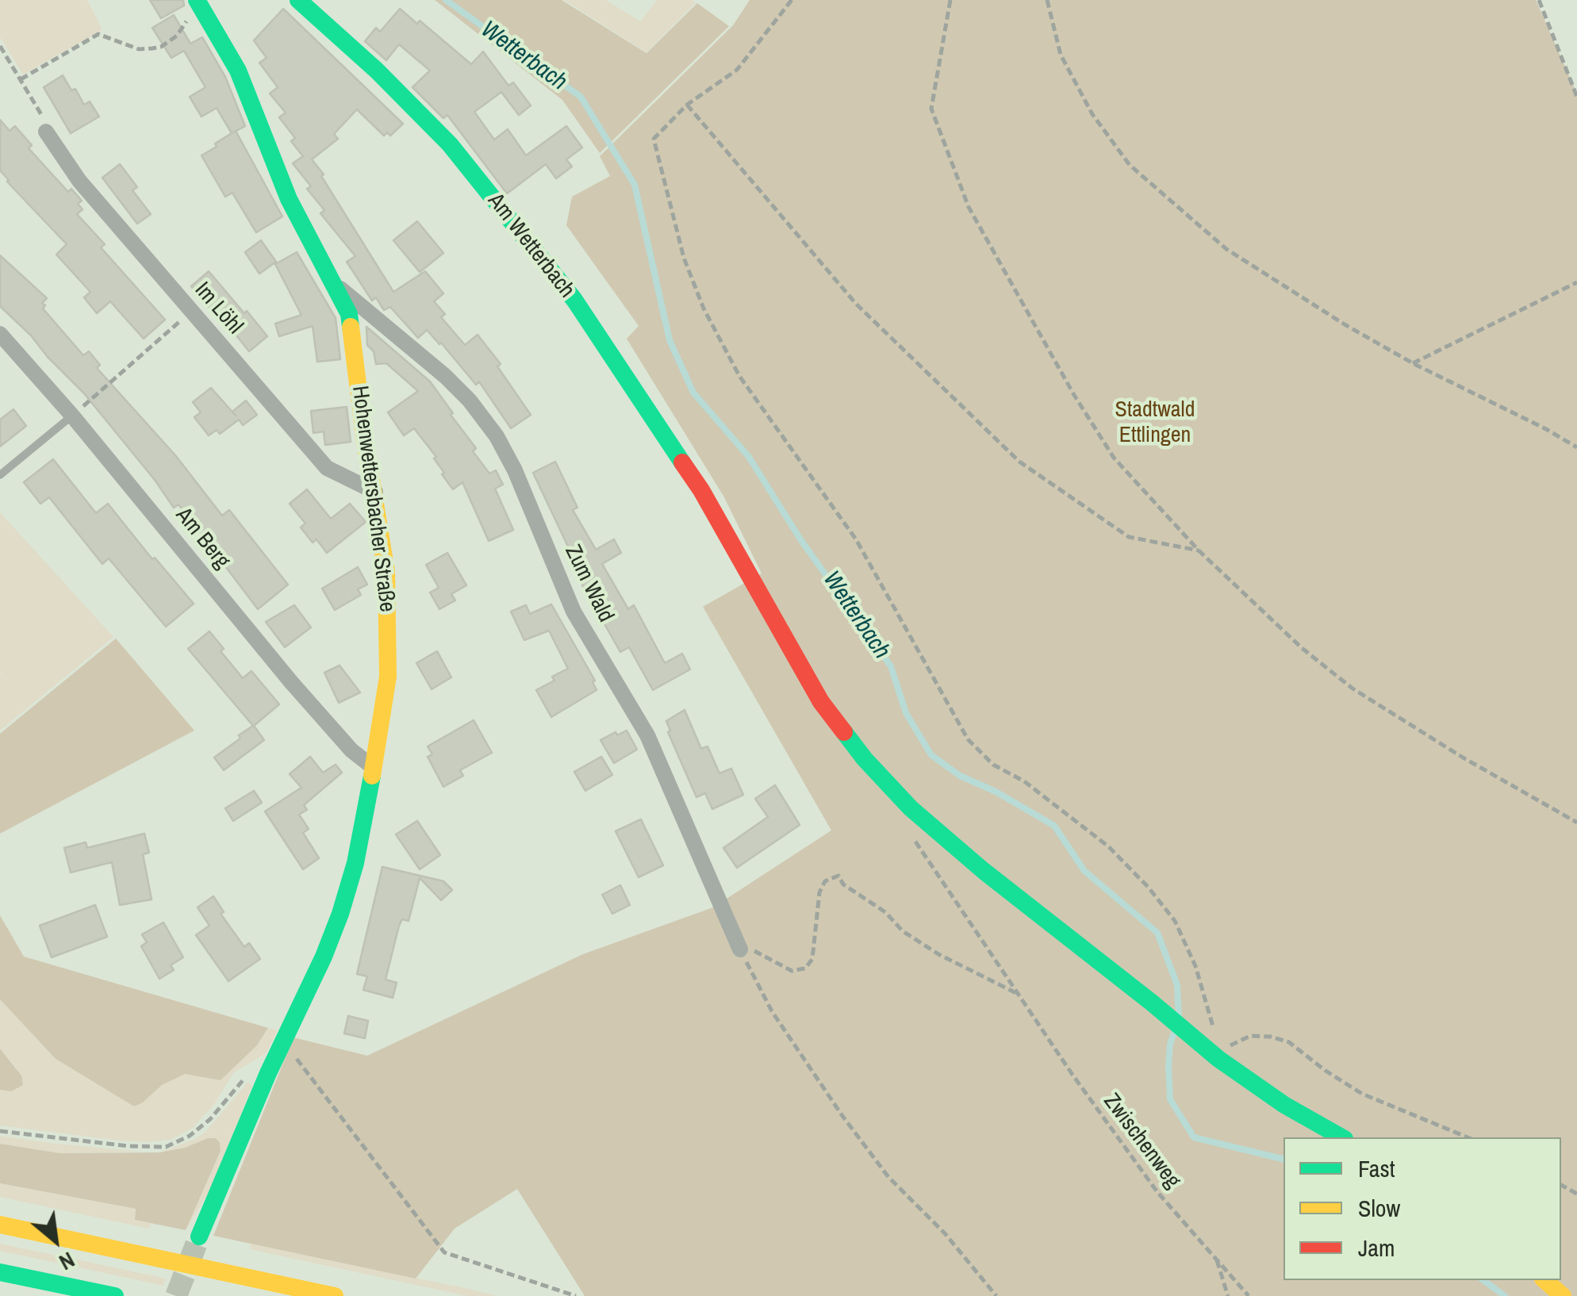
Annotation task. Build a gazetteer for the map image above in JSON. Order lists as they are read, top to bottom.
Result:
{
  "streets": {
    "main road": ["Am Wetterbach", "Hohenwettersbacher Straße"],
    "street": ["Im Löhl", "Am Berg", "Zum Wald"],
    "path": ["Zwischenweg"]
  },
  "crossings": [
    ["Am Wetterbach", "Zwischenweg"],
    ["Im Löhl", "Hohenwettersbacher Straße"],
    ["Hohenwettersbacher Straße", "Am Berg"],
    ["Hohenwettersbacher Straße", "Zum Wald"]
  ],
  "water": ["Wetterbach"],
  "parks": ["Stadtwald Ettlingen"],
  "legend": ["Fast", "Slow", "Jam"],
  "north": "bottom right"
}
